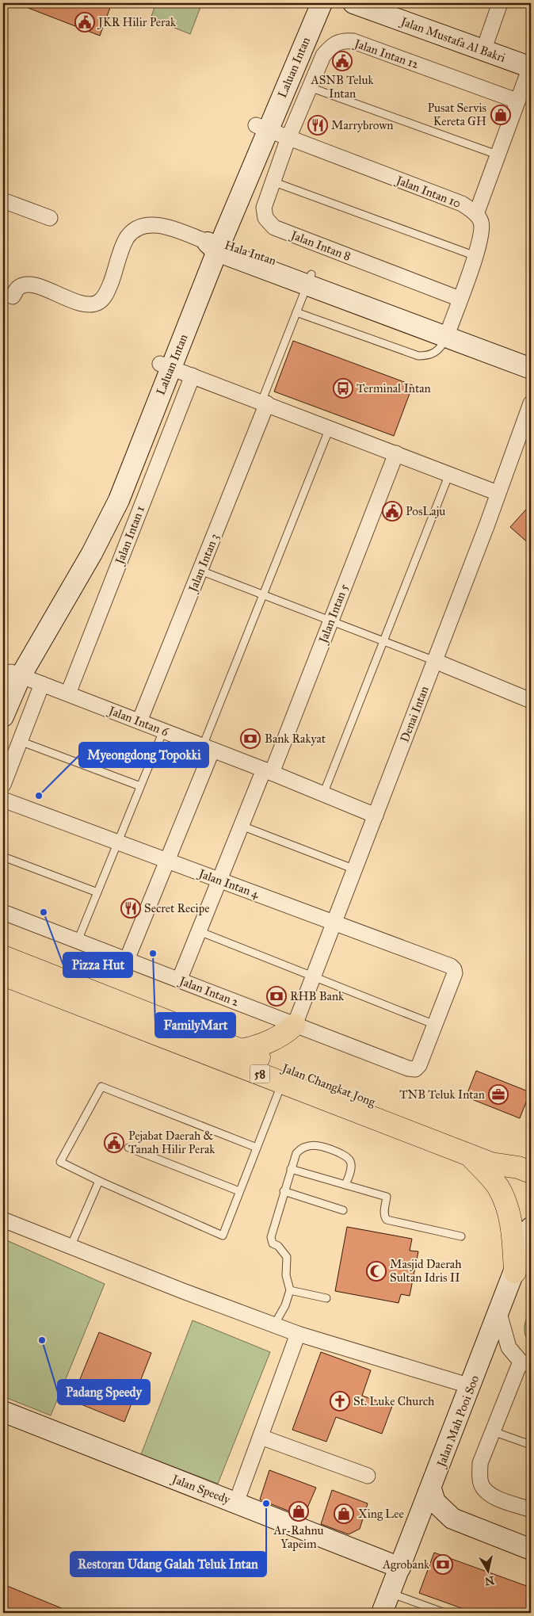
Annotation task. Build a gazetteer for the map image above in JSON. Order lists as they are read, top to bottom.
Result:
{
  "streets": {
    "highway": ["58", "Jalan Changkat Jong"],
    "street": [
      "Jalan Mustafa Al Bakri",
      "Jalan Intan 12",
      "Laluan Intan",
      "Jalan Intan 10",
      "Jalan Intan 8",
      "Hala Intan",
      "Jalan Intan 1",
      "Jalan Intan 3",
      "Jalan Intan 5",
      "Denai Intan",
      "Jalan Intan 6",
      "Jalan Intan 4",
      "Jalan Intan 2",
      "Jalan Mah Pooi Soo",
      "Jalan Speedy"
    ]
  },
  "crossings": [
    ["Jalan Intan 12", "Jalan Intan 10"],
    ["Jalan Intan 12", "Jalan Intan 8"],
    ["Laluan Intan", "Jalan Intan 10"],
    ["Laluan Intan", "Hala Intan"],
    ["Laluan Intan", "Jalan Intan 6"],
    ["Jalan Intan 10", "Jalan Intan 8"],
    ["Jalan Intan 1", "Jalan Intan 6"],
    ["Jalan Intan 3", "Jalan Intan 6"],
    ["Jalan Intan 5", "Jalan Intan 6"],
    ["Jalan Intan 5", "Jalan Intan 4"],
    ["Jalan Intan 5", "Jalan Intan 2"],
    ["Denai Intan", "Jalan Intan 6"],
    ["Denai Intan", "Jalan Intan 4"],
    ["Denai Intan", "Jalan Intan 2"],
    ["Jalan Intan 4", "Jalan Intan 2"],
    ["Jalan Mah Pooi Soo", "Jalan Speedy"]
  ],
  "places": {
    "public building": [
      "JKR Hilir Perak",
      "ASNB Teluk Intan",
      "PosLaju",
      "Pejabat Daerah & Tanah Hilir Perak"
    ],
    "shop": ["Pusat Servis Kereta GH", "Ar-Rahnu Yapeim", "Xing Lee"],
    "restaurant": ["Marrybrown", "Secret Recipe"],
    "bus stop": ["Terminal Intan"],
    "bank": ["Bank Rakyat", "RHB Bank", "Agrobank"],
    "other": [
      "Myeongdong Topokki",
      "Pizza Hut",
      "FamilyMart",
      "Padang Speedy",
      "Restoran Udang Galah Teluk Intan"
    ],
    "office": ["TNB Teluk Intan"],
    "mosque": ["Masjid Daerah Sultan Idris II"],
    "church": ["St. Luke Church"]
  },
  "north": "bottom"
}
